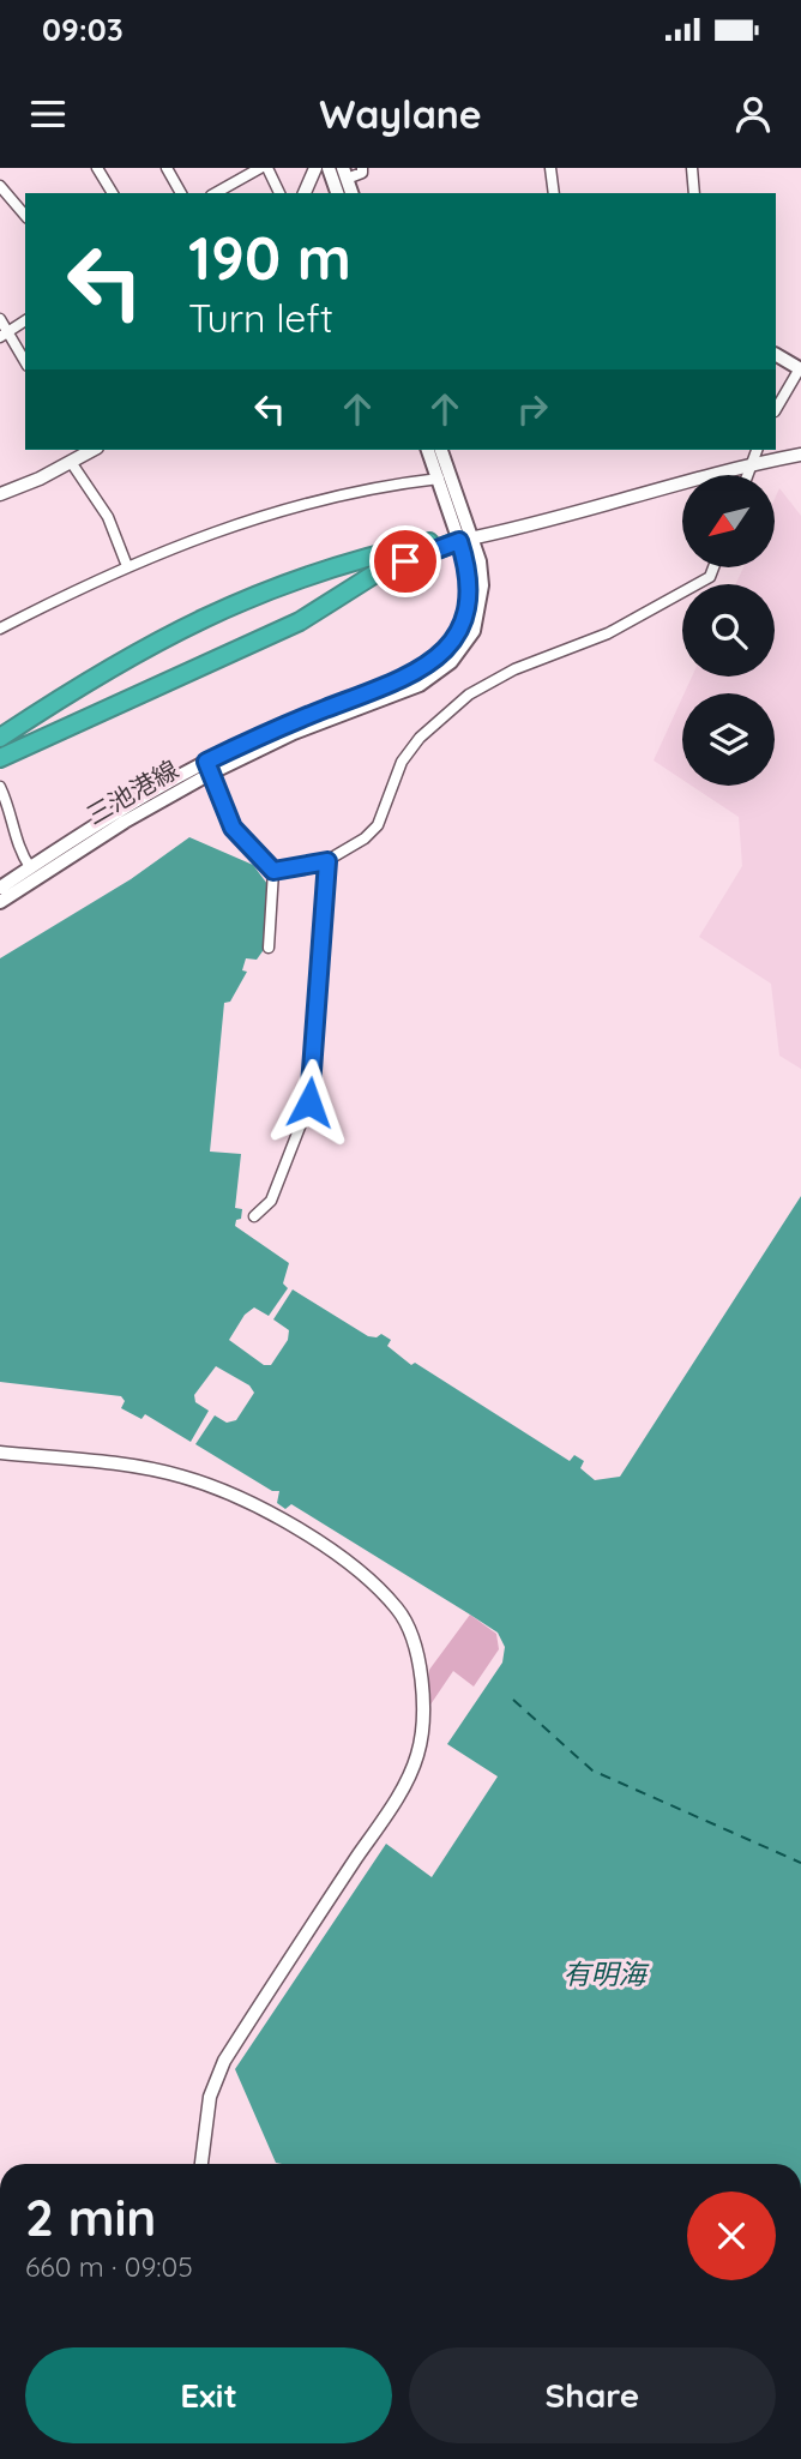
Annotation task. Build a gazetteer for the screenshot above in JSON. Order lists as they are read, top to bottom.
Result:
{
  "streets": {
    "main road": ["三池港線"]
  },
  "water": ["有明海"],
  "north": "bottom left",
  "page": {
    "status": "09:03",
    "header": "Waylane",
    "turn": ["190 m", "Turn left"],
    "heading": ["2 min", "660 m · 09:05"],
    "buttons": ["Exit", "Share"]
  }
}
